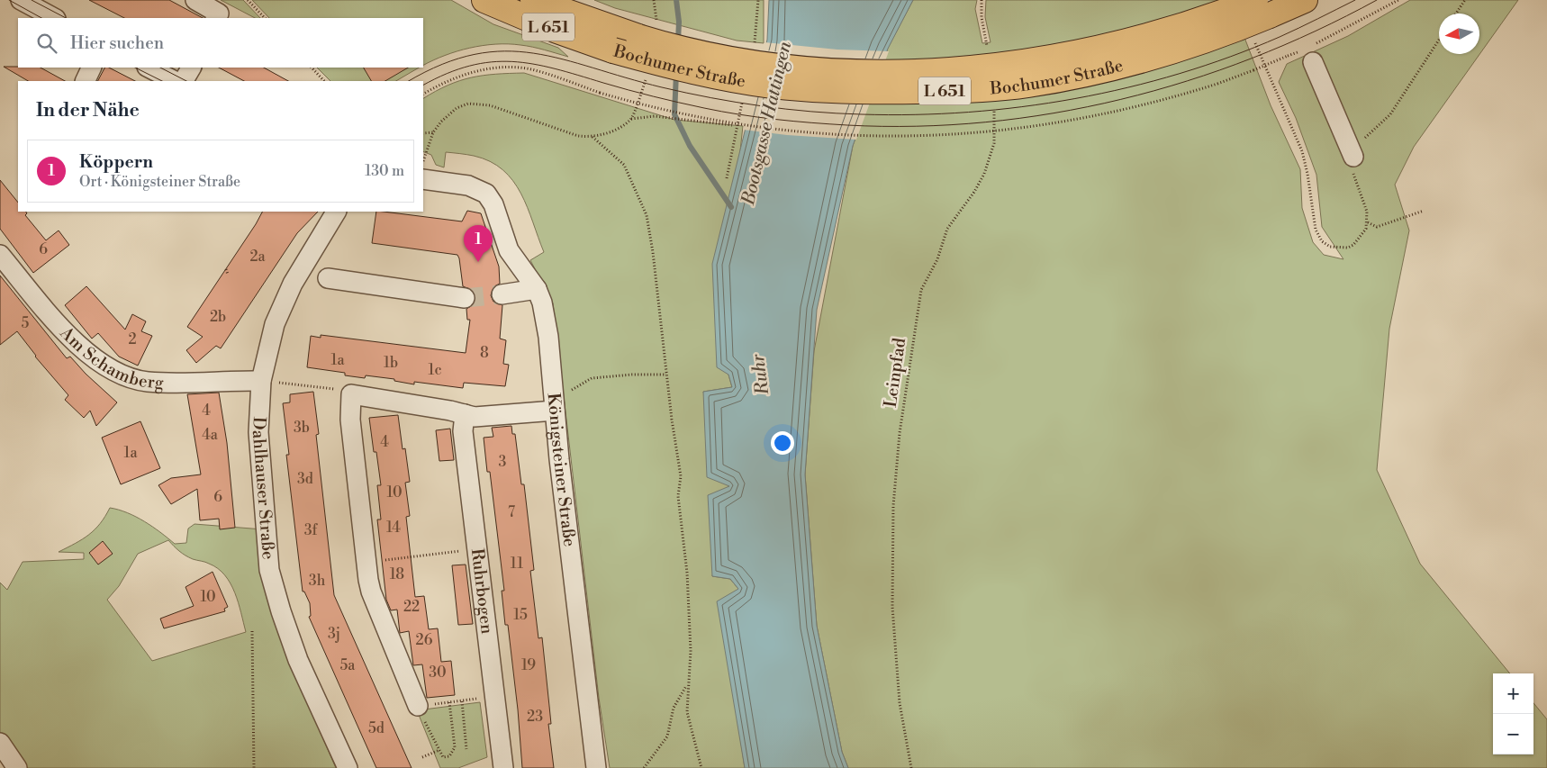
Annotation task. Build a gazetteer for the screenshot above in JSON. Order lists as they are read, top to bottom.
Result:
{
  "streets": {
    "main road": ["L 651", "Bochumer Straße"],
    "street": [
      "Am Schamberg",
      "Königsteiner Straße",
      "Dahlhauser Straße",
      "Ruhrbogen"
    ],
    "path": ["Leinpfad"]
  },
  "crossings": [
    ["Am Schamberg", "Dahlhauser Straße"]
  ],
  "water": ["Bootsgasse Hattingen", "Ruhr"],
  "house_numbers": [
    "6",
    "2a",
    "2b",
    "5",
    "2",
    "8",
    "1a",
    "1b",
    "1c",
    "4",
    "3b",
    "4a",
    "4",
    "1a",
    "3",
    "3d",
    "10",
    "6",
    "7",
    "14",
    "3f",
    "11",
    "18",
    "3h",
    "10",
    "22",
    "15",
    "3j",
    "26",
    "5a",
    "19",
    "30",
    "23",
    "5d"
  ],
  "north": "left",
  "page": {
    "search": "Hier suchen",
    "heading": "In der Nähe",
    "list": [
      {
        "mark": "1",
        "name": "Köppern",
        "note": "Ort · Königsteiner Straße",
        "value": "130 m"
      }
    ],
    "pins": "1",
    "map_buttons": ["+", "−"]
  }
}
